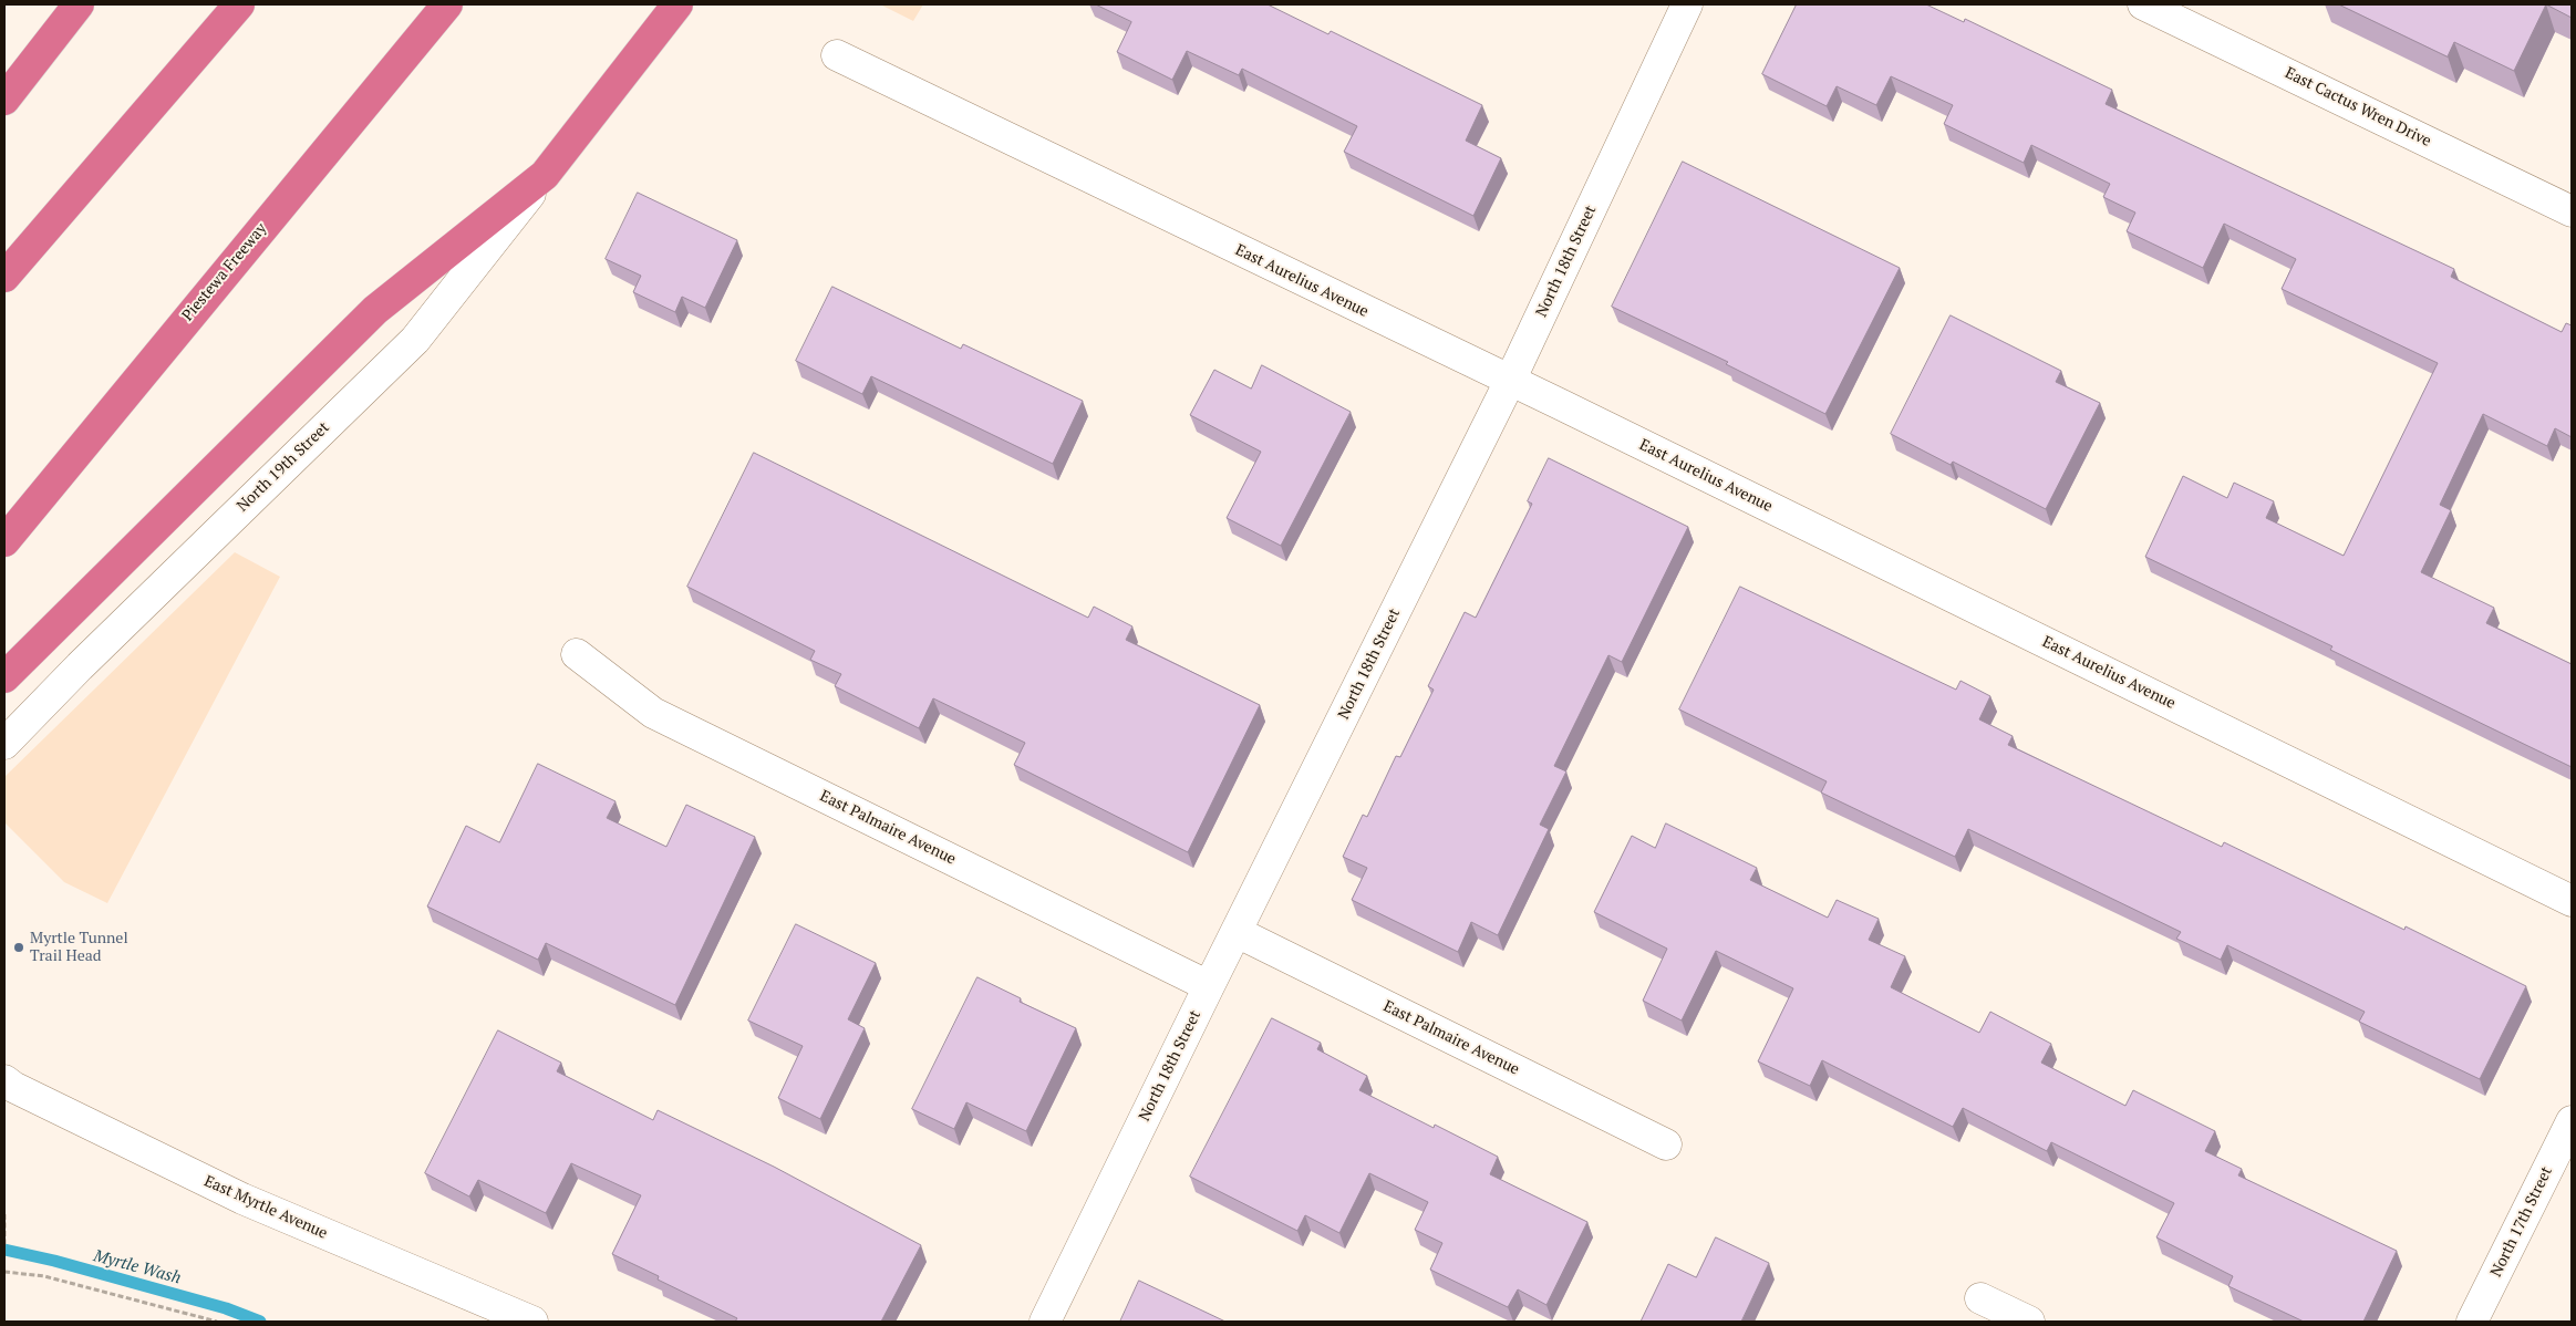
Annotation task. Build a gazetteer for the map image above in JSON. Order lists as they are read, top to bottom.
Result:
{
  "streets": {
    "highway": ["Piestewa Freeway"],
    "street": [
      "East Cactus Wren Drive",
      "North 18th Street",
      "East Aurelius Avenue",
      "North 19th Street",
      "East Palmaire Avenue",
      "East Myrtle Avenue",
      "North 17th Street"
    ]
  },
  "crossings": [
    ["North 18th Street", "East Aurelius Avenue"],
    ["North 18th Street", "East Palmaire Avenue"]
  ],
  "water": ["Myrtle Wash"],
  "places": ["Myrtle Tunnel Trail Head"]
}
